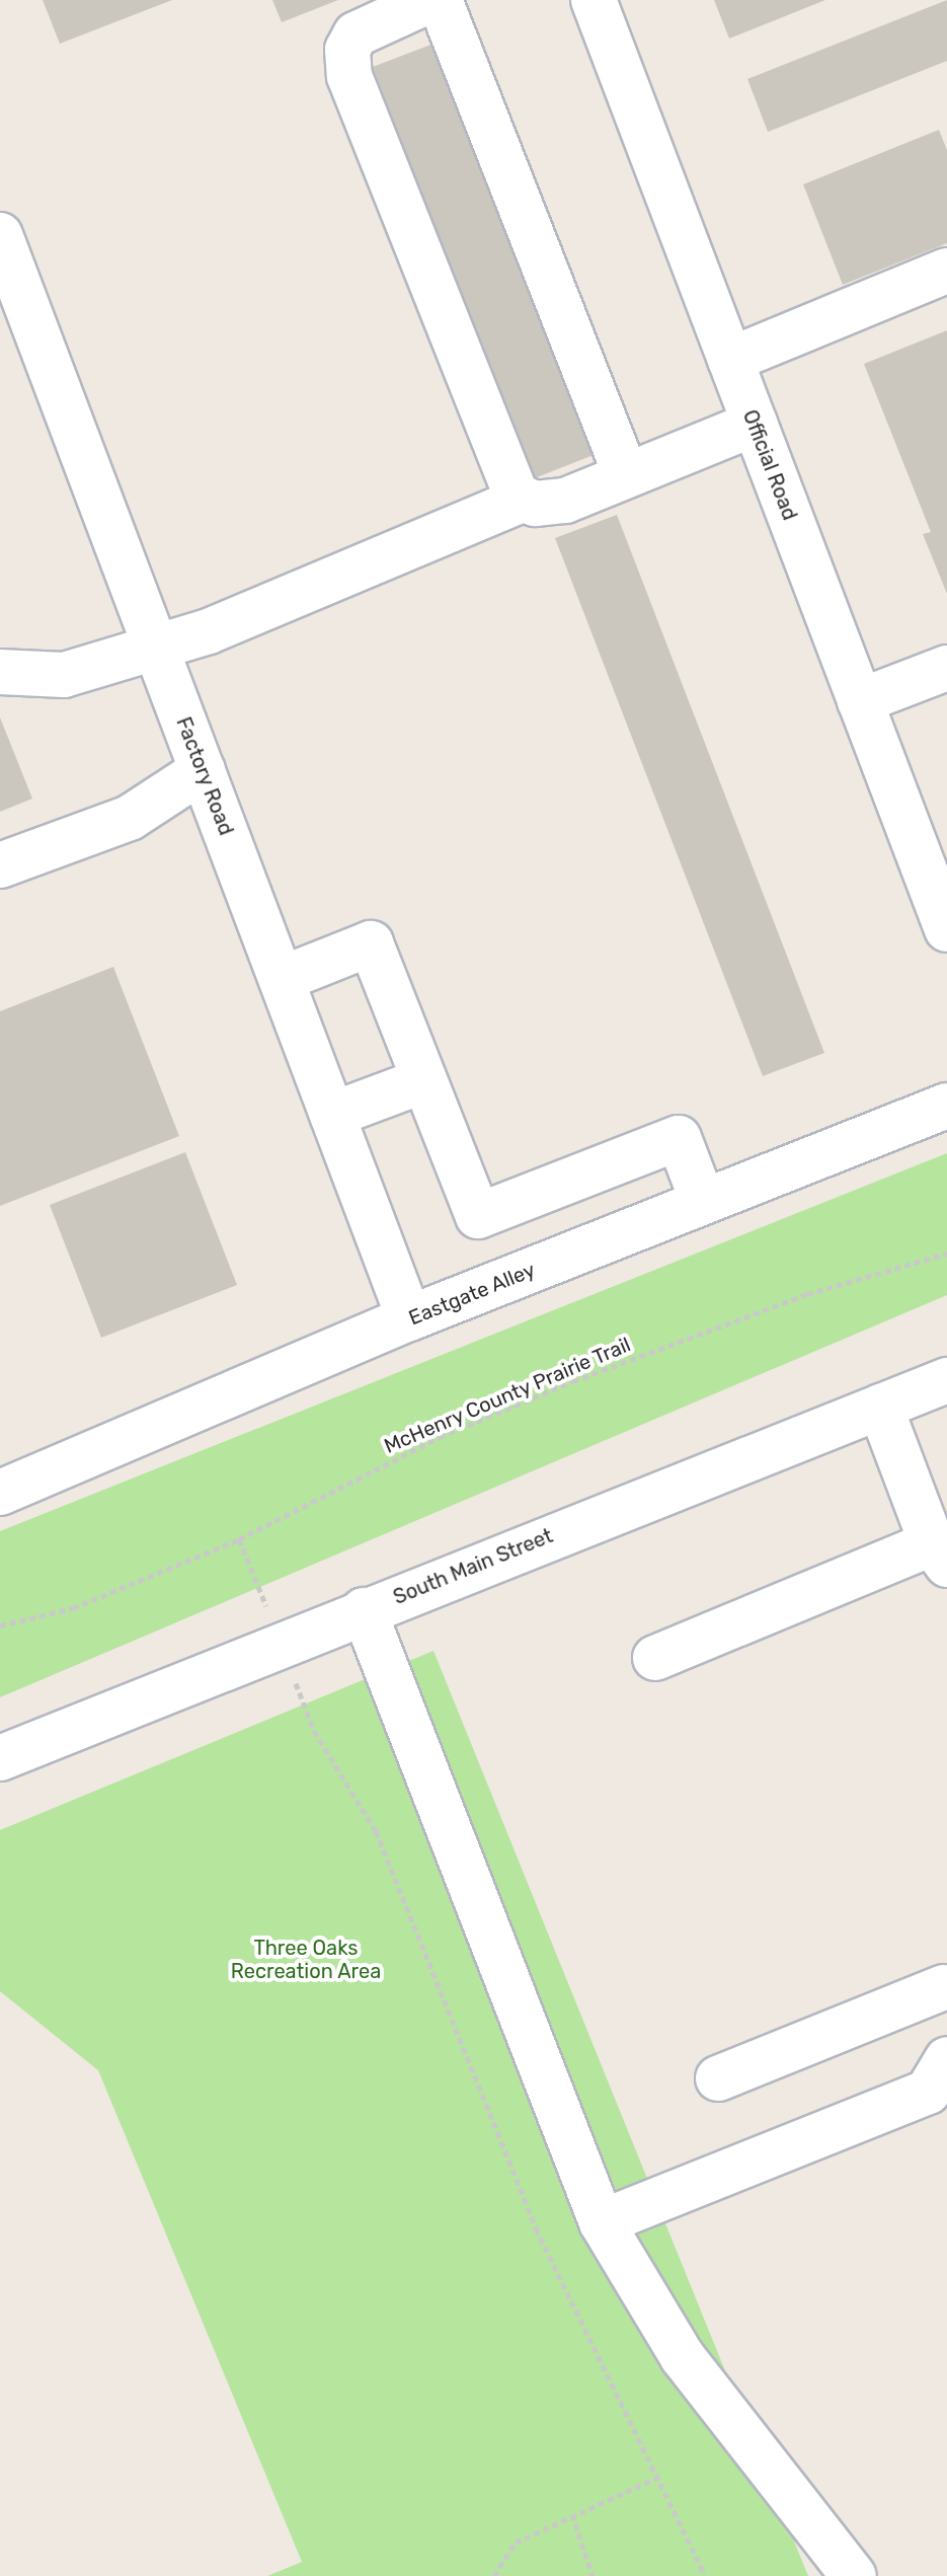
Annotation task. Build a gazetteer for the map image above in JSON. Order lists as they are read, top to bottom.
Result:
{
  "streets": {
    "street": [
      "Official Road",
      "Factory Road",
      "Eastgate Alley",
      "South Main Street"
    ],
    "path": ["McHenry County Prairie Trail"]
  },
  "crossings": [
    ["Factory Road", "Eastgate Alley"]
  ],
  "parks": ["Three Oaks Recreation Area"]
}
